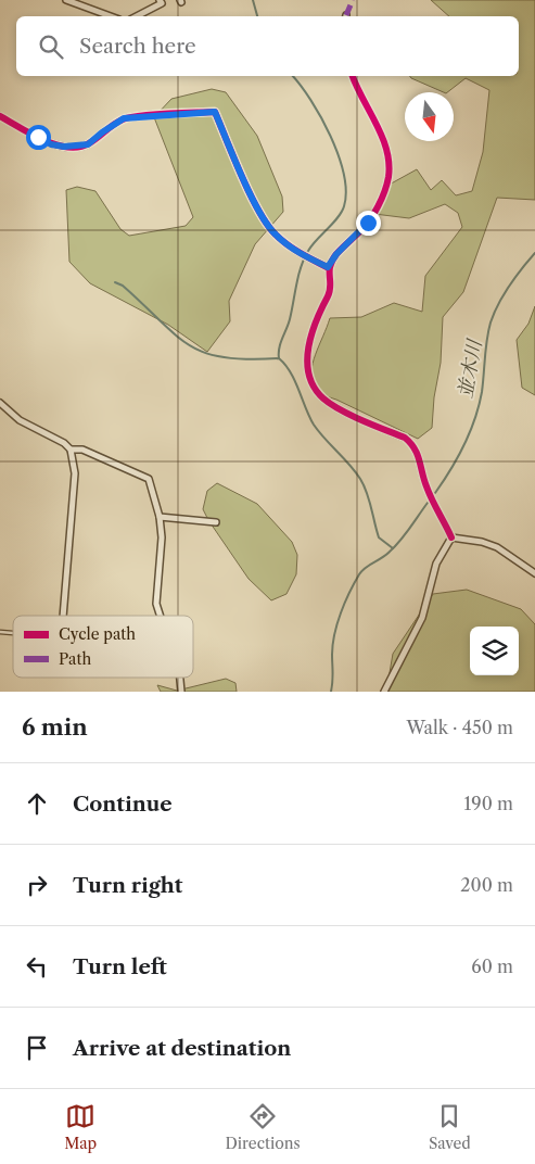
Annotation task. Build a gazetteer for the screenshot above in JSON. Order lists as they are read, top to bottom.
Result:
{
  "water": ["並木川"],
  "legend": ["Cycle path", "Path"],
  "north": "bottom",
  "page": {
    "search": "Search here",
    "heading": ["6 min", "Walk · 450 m"],
    "list": [
      ["Continue", "190 m"],
      ["Turn right", "200 m"],
      ["Turn left", "60 m"],
      "Arrive at destination"
    ],
    "nav": ["Map", "Directions", "Saved"]
  }
}
